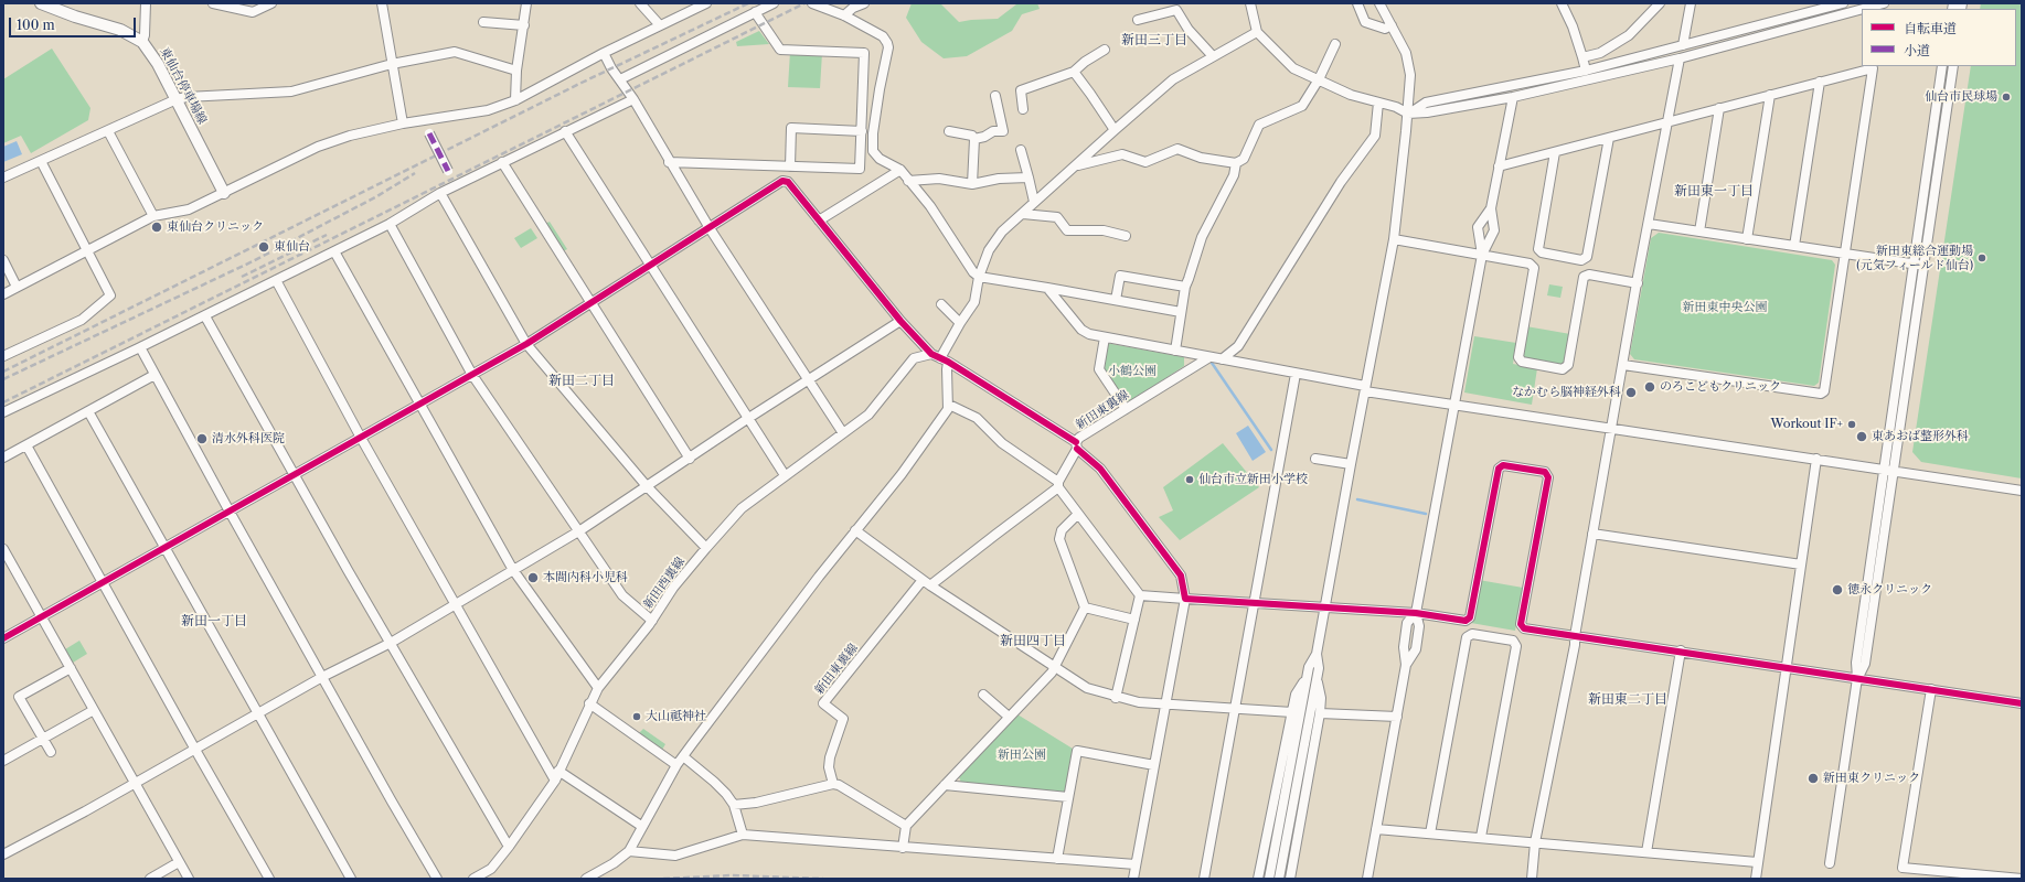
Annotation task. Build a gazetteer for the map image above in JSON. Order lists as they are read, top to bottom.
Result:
{
  "streets": {
    "main road": ["東仙台停車場線"],
    "street": ["新田東裏線", "新田西裏線"]
  },
  "districts": [
    "新田三丁目",
    "新田東一丁目",
    "新田二丁目",
    "新田一丁目",
    "新田四丁目",
    "新田東二丁目"
  ],
  "parks": ["新田東中央公園", "小鶴公園", "新田公園"],
  "places": [
    "仙台市民球場",
    "東仙台クリニック",
    "東仙台",
    "新田東総合運動場 (元気フィールド仙台)",
    "のろこどもクリニック",
    "なかむら脳神経外科",
    "Workout IF+",
    "東あおば整形外科",
    "清水外科医院",
    "仙台市立新田小学校",
    "本間内科小児科",
    "徳永クリニック",
    "大山祗神社",
    "新田東クリニック"
  ],
  "legend": ["自転車道", "小道"],
  "scale_bar": "100 m"
}
